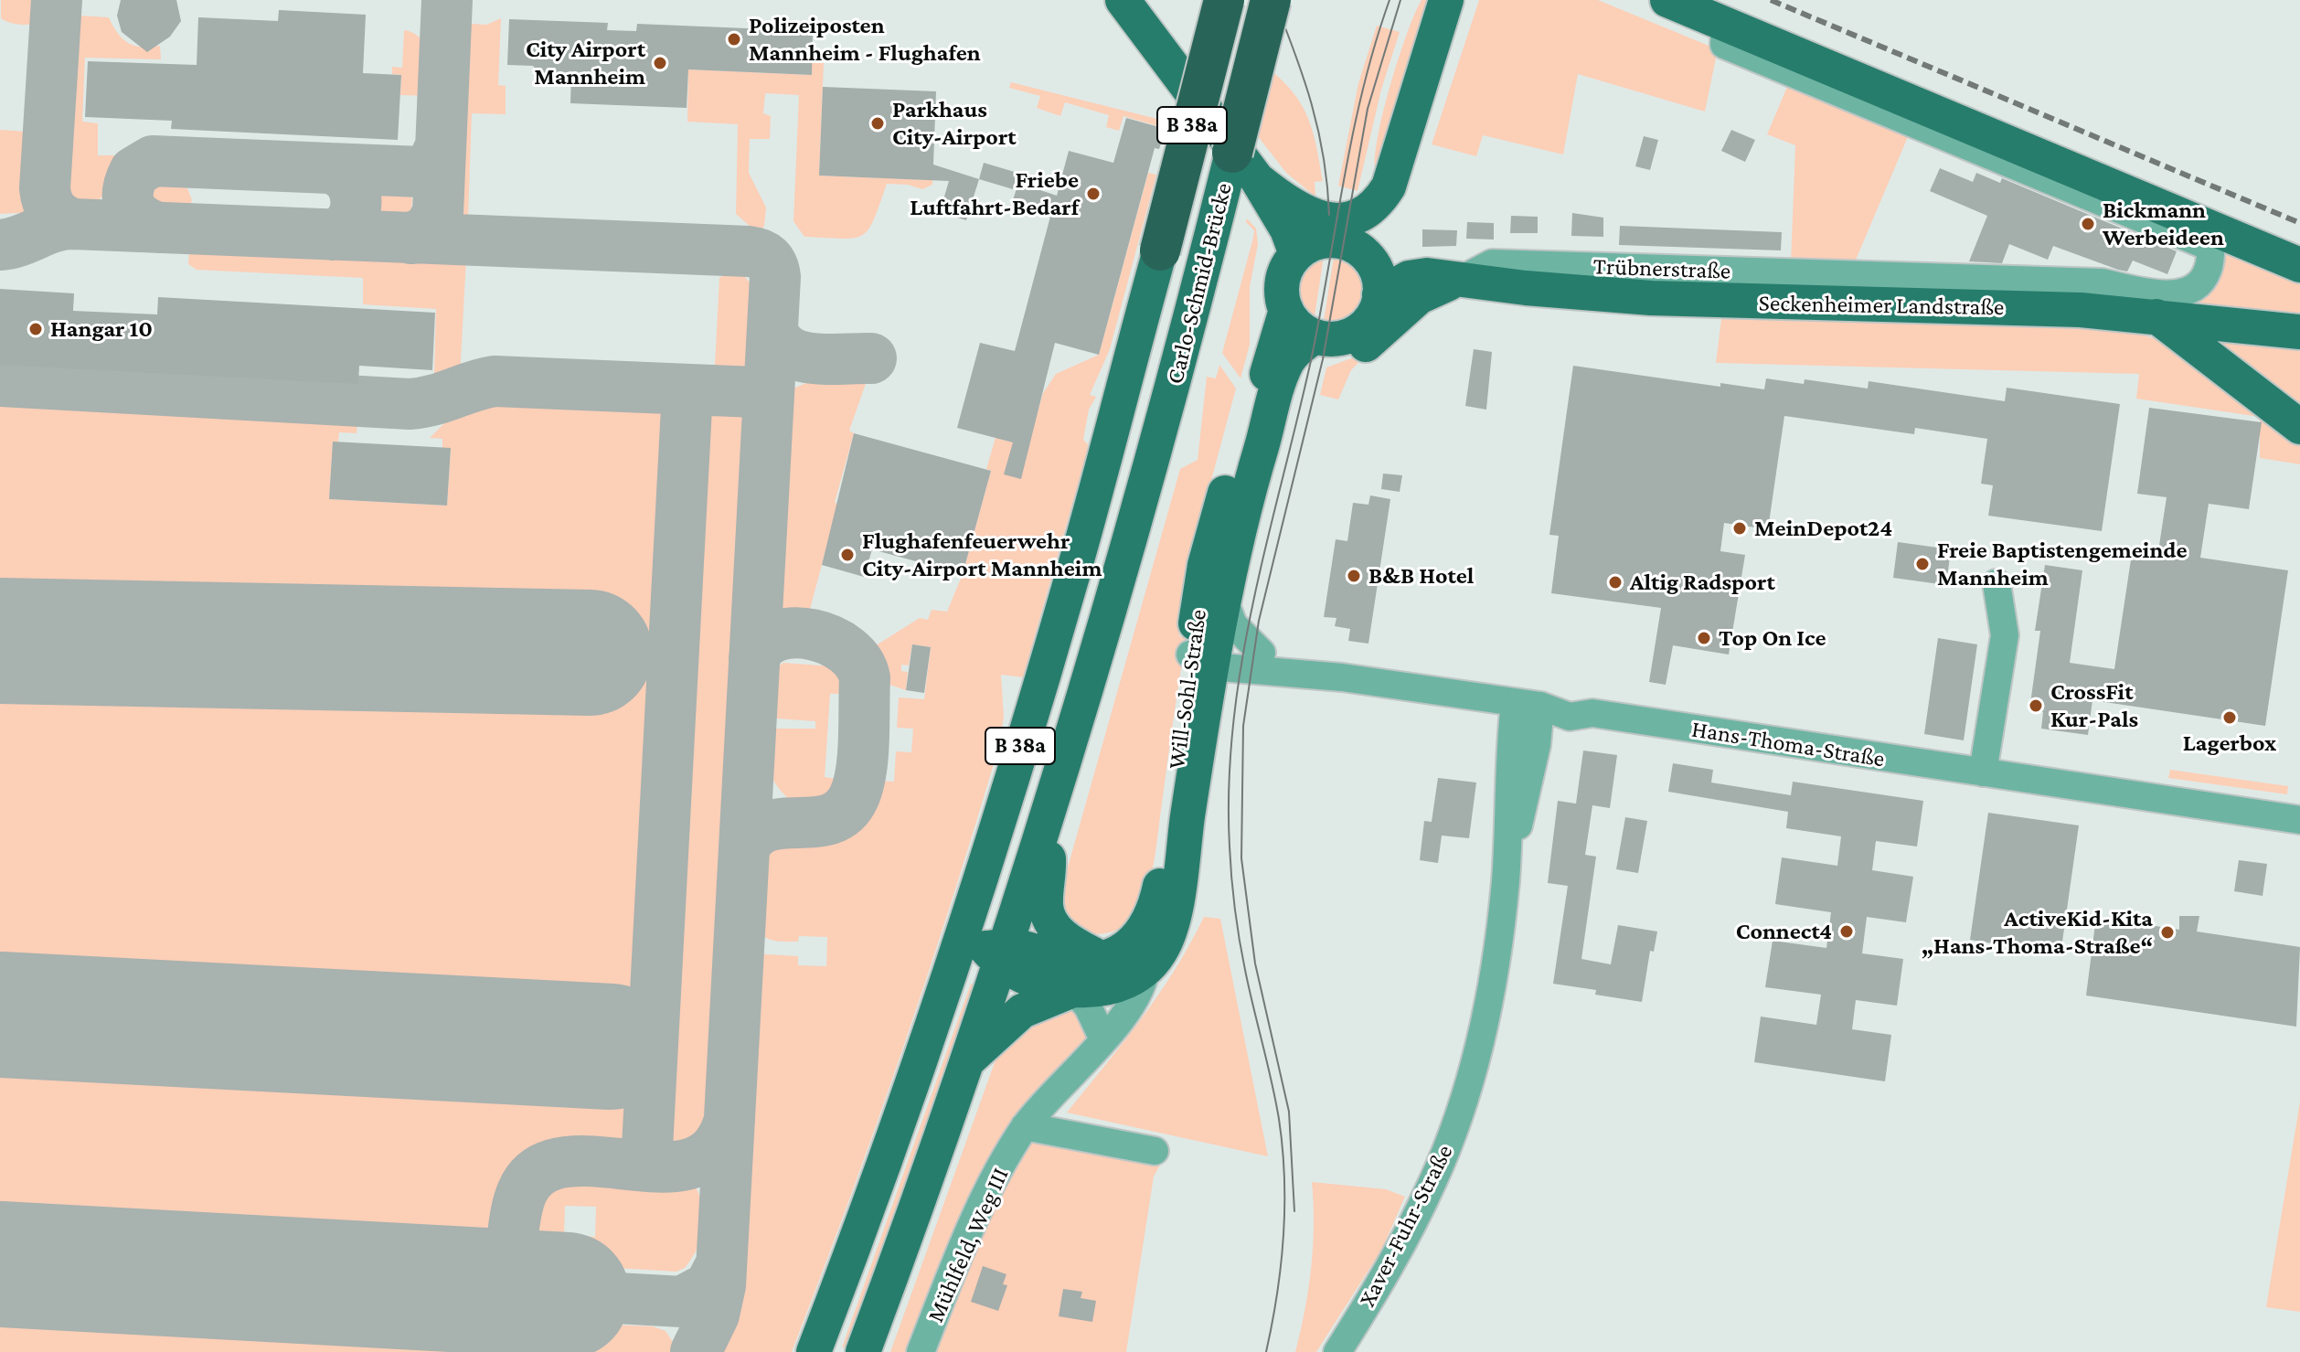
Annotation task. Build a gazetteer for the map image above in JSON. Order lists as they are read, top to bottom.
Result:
{
  "streets": {
    "highway": ["B 38a", "Carlo-Schmid-Brücke"],
    "main road": ["Seckenheimer Landstraße", "Will-Sohl-Straße"],
    "street": [
      "Trübnerstraße",
      "Hans-Thoma-Straße",
      "Xaver-Fuhr-Straße",
      "Mühlfeld, Weg III"
    ]
  },
  "crossings": [
    ["B 38a", "Carlo-Schmid-Brücke"],
    ["B 38a", "Will-Sohl-Straße"],
    ["Trübnerstraße", "Seckenheimer Landstraße"],
    ["Seckenheimer Landstraße", "Will-Sohl-Straße"],
    ["Will-Sohl-Straße", "Hans-Thoma-Straße"],
    ["Will-Sohl-Straße", "Mühlfeld, Weg III"],
    ["Hans-Thoma-Straße", "Xaver-Fuhr-Straße"]
  ],
  "places": [
    "Polizeiposten Mannheim - Flughafen",
    "City Airport Mannheim",
    "Parkhaus City-Airport",
    "Friebe Luftfahrt-Bedarf",
    "Bickmann Werbeideen",
    "Hangar 10",
    "MeinDepot24",
    "Flughafenfeuerwehr City-Airport Mannheim",
    "Freie Baptistengemeinde Mannheim",
    "B&B Hotel",
    "Altig Radsport",
    "Top On Ice",
    "CrossFit Kur-Pals",
    "Lagerbox",
    "Connect4",
    "ActiveKid-Kita „Hans-Thoma-Straße“"
  ]
}
